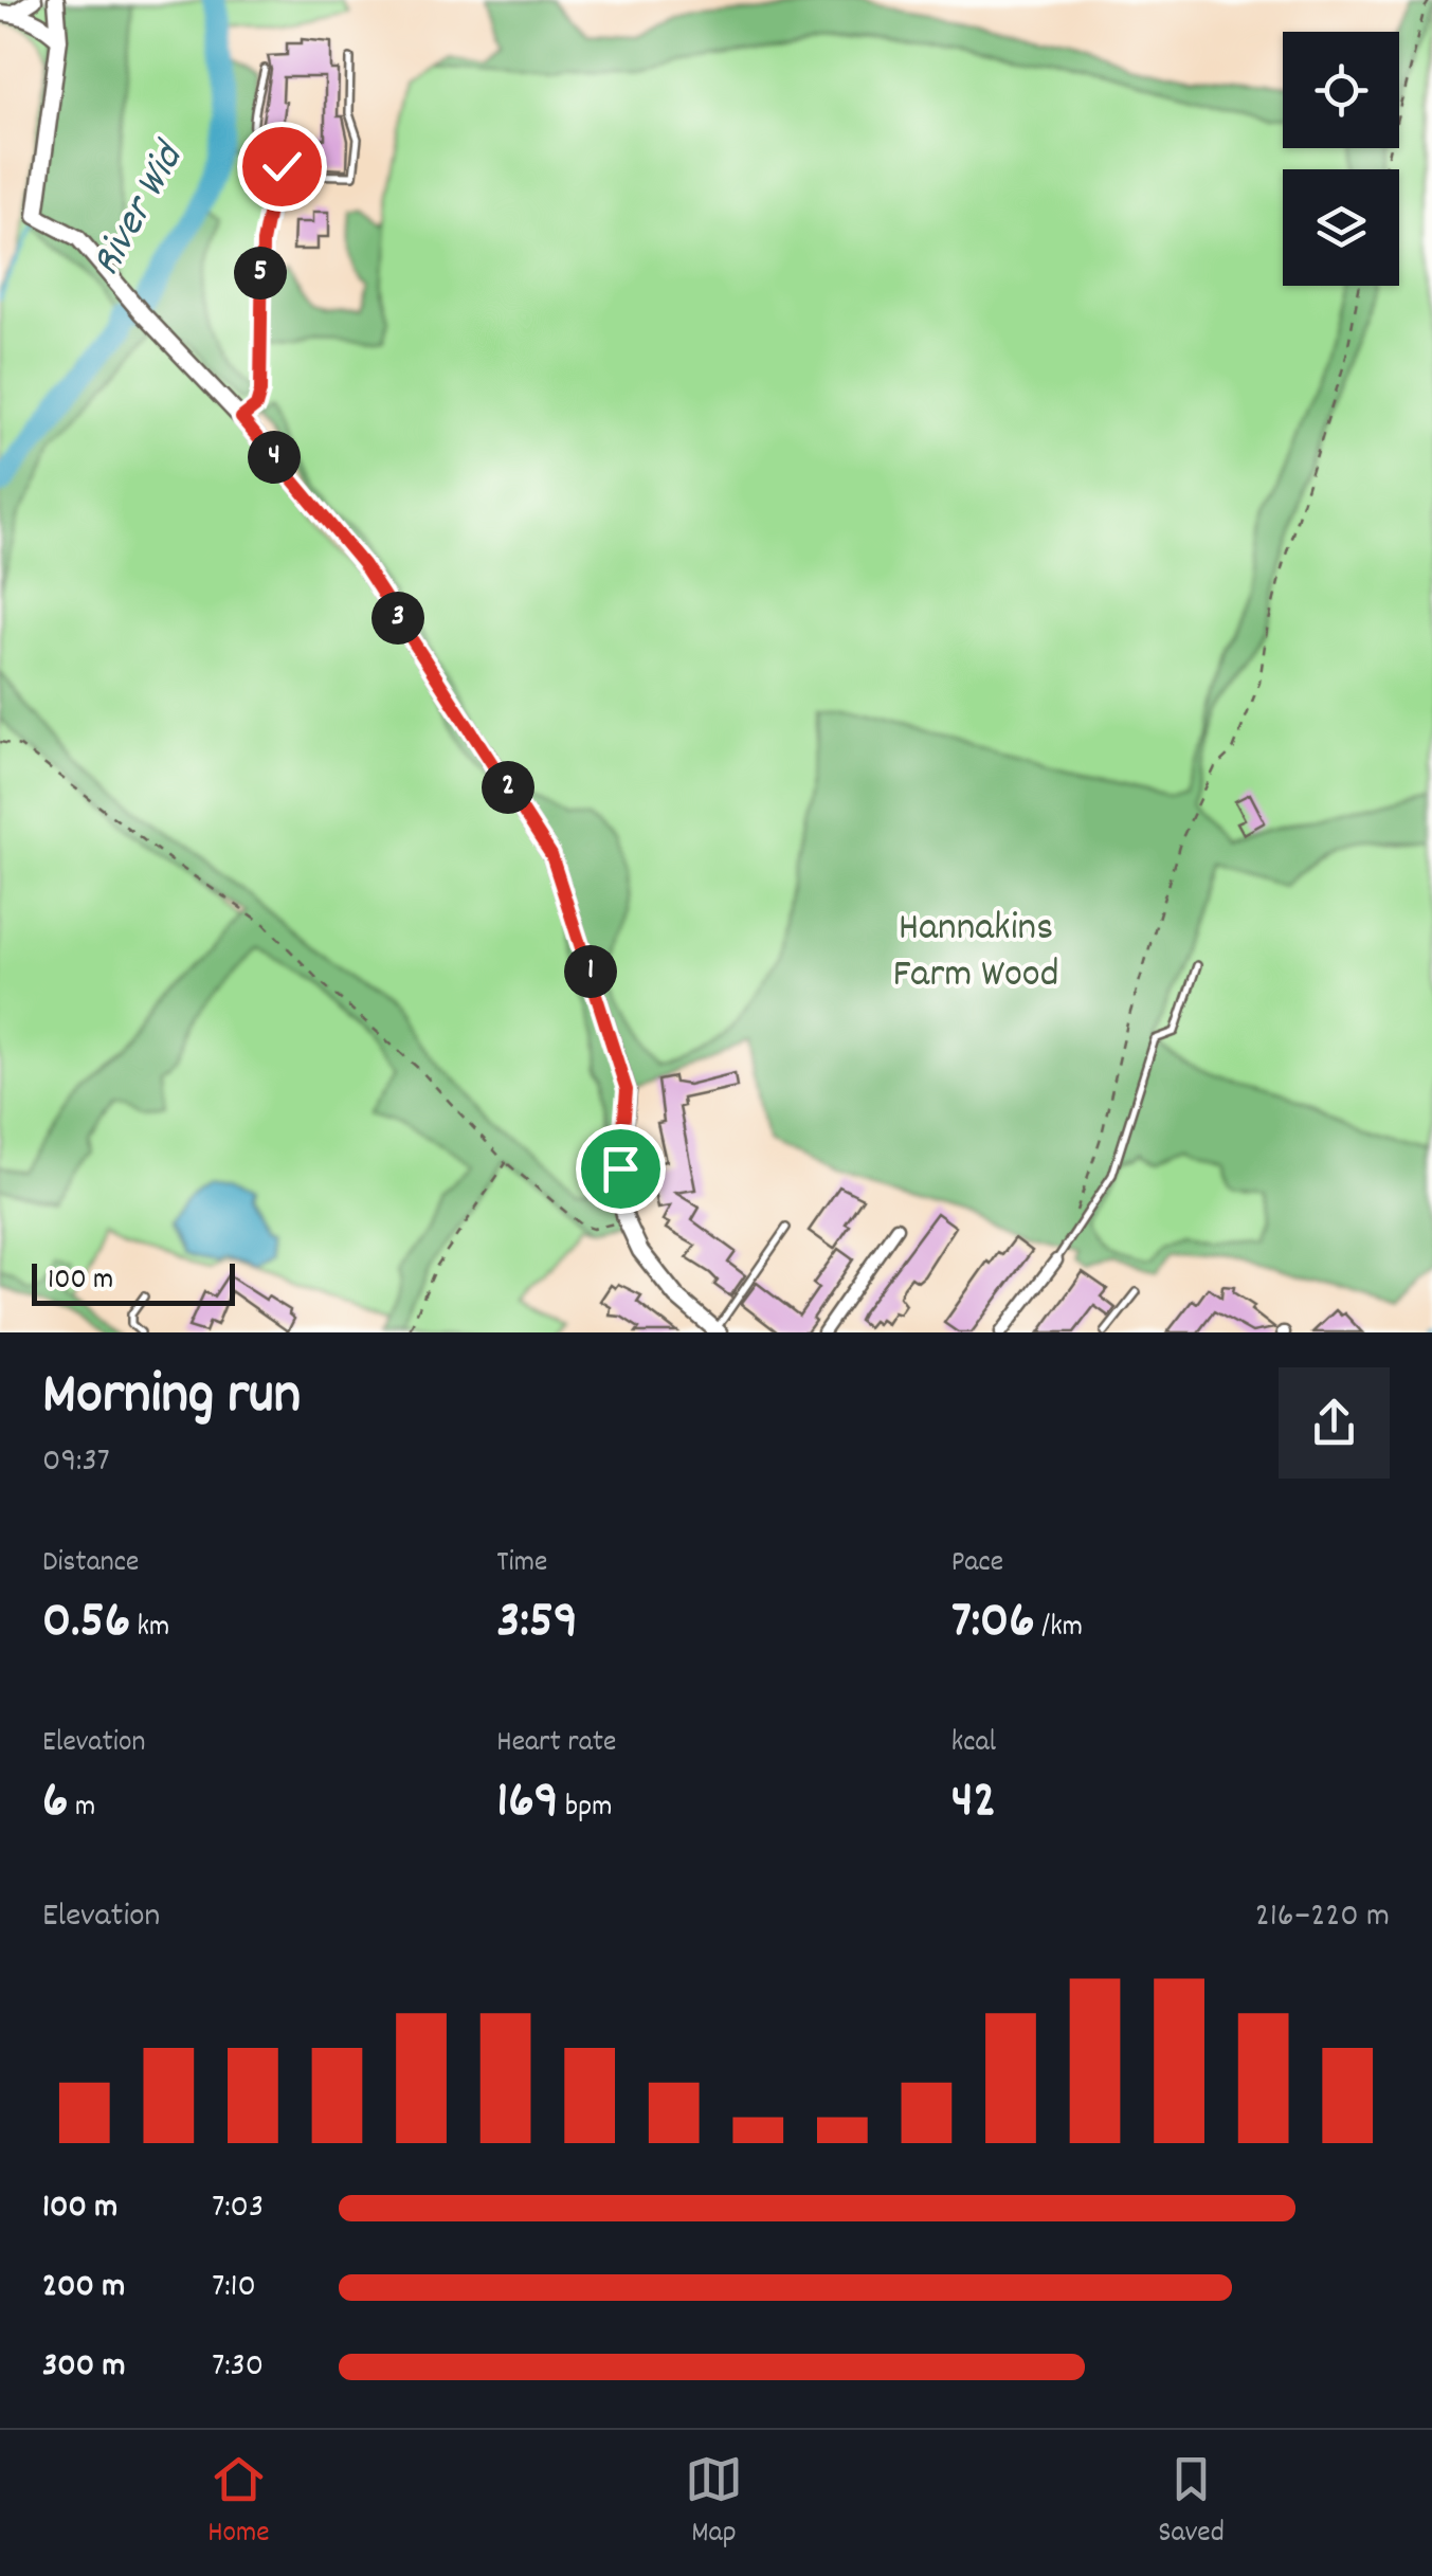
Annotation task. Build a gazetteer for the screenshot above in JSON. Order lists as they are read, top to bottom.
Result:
{
  "water": ["River Wid"],
  "parks": ["Hannakins Farm Wood"],
  "scale_bar": "100 m",
  "page": {
    "pins": [
      "5",
      "4",
      "3",
      "2",
      "1"
    ],
    "scale": "100 m",
    "heading": ["Morning run", "09:37"],
    "stats": [
      ["Distance", "0.56 km"],
      ["Time", "3:59"],
      ["Pace", "7:06 /km"],
      ["Elevation", "6 m"],
      ["Heart rate", "169 bpm"],
      ["kcal", "42"]
    ],
    "chart": ["Elevation", "216–220 m"],
    "list": [
      {
        "name": "100 m",
        "note": "7:03"
      },
      {
        "name": "200 m",
        "note": "7:10"
      },
      {
        "name": "300 m",
        "note": "7:30"
      }
    ],
    "tabs": ["Home", "Map", "Saved"]
  }
}
